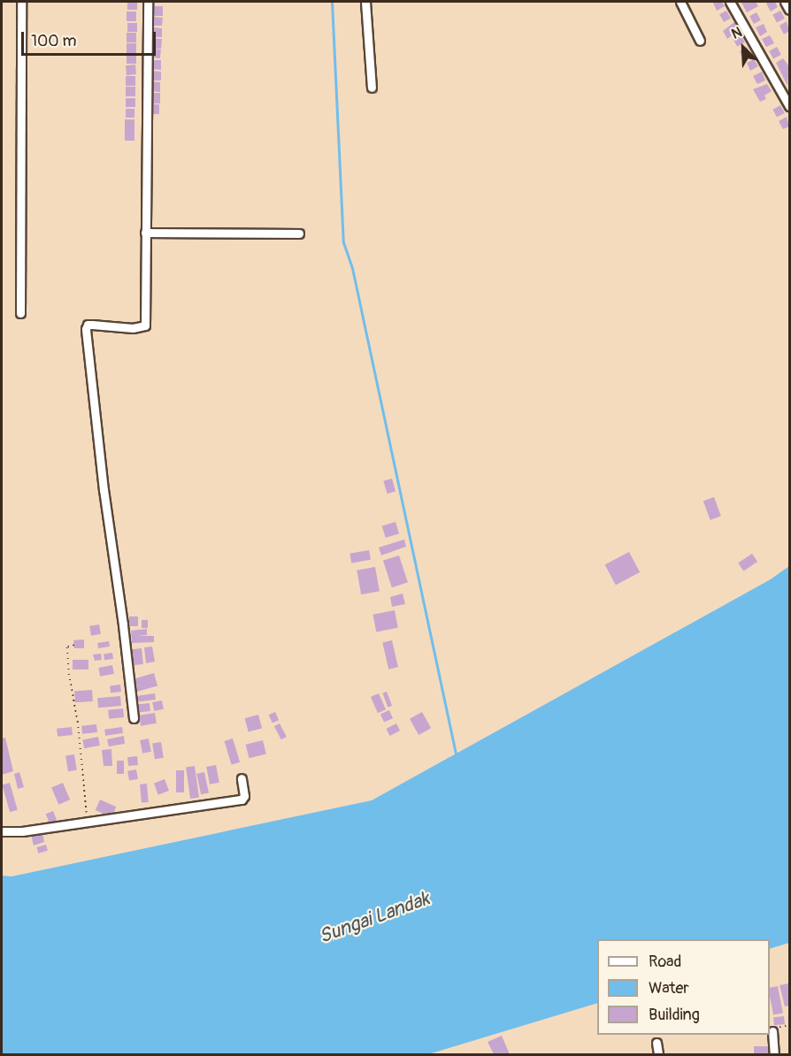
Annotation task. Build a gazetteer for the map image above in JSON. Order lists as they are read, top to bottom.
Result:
{
  "water": ["Sungai Landak"],
  "legend": ["Road", "Water", "Building"],
  "scale_bar": "100 m",
  "north": "top left"
}
